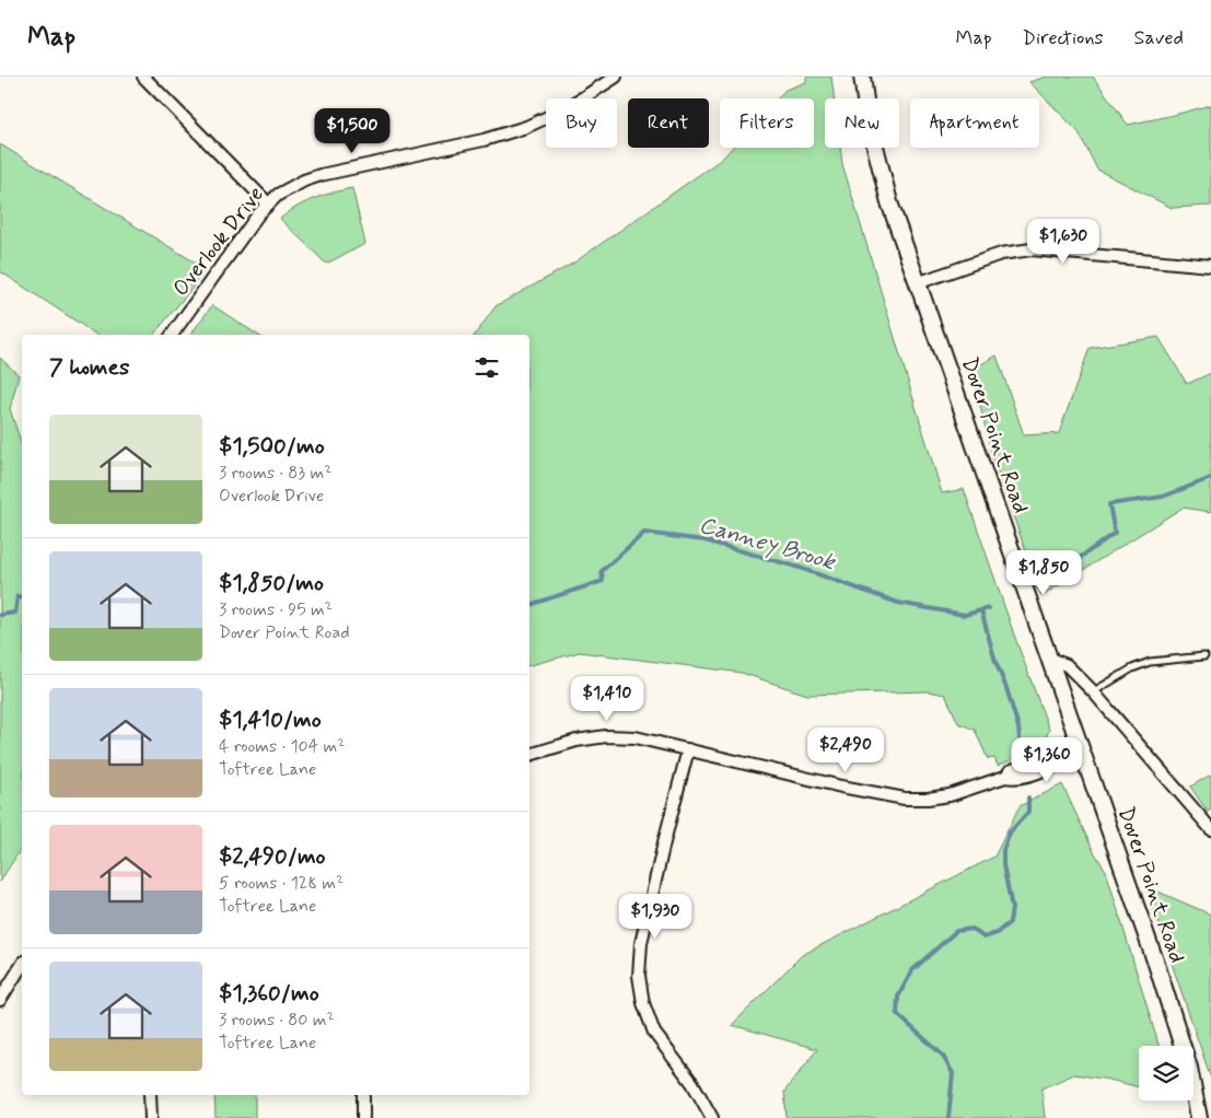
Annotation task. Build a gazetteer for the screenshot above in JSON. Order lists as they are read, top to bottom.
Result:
{
  "streets": {
    "main road": ["Dover Point Road"],
    "street": ["Overlook Drive"]
  },
  "water": ["Canney Brook"],
  "page": {
    "header": "Map",
    "nav": ["Map", "Directions", "Saved"],
    "chip": [
      "Buy",
      "Rent",
      "Filters",
      "New",
      "Apartment"
    ],
    "price": [
      "$1,500",
      "$1,630",
      "$1,850",
      "$1,410",
      "$2,490",
      "$1,360",
      "$1,930"
    ],
    "heading": "7 homes",
    "list": [
      {
        "name": "$1,500/mo",
        "note": "3 rooms · 83 m² · Overlook Drive"
      },
      {
        "name": "$1,850/mo",
        "note": "3 rooms · 95 m² · Dover Point Road"
      },
      {
        "name": "$1,410/mo",
        "note": "4 rooms · 104 m² · Toftree Lane"
      },
      {
        "name": "$2,490/mo",
        "note": "5 rooms · 128 m² · Toftree Lane"
      },
      {
        "name": "$1,360/mo",
        "note": "3 rooms · 80 m² · Toftree Lane"
      }
    ]
  }
}
